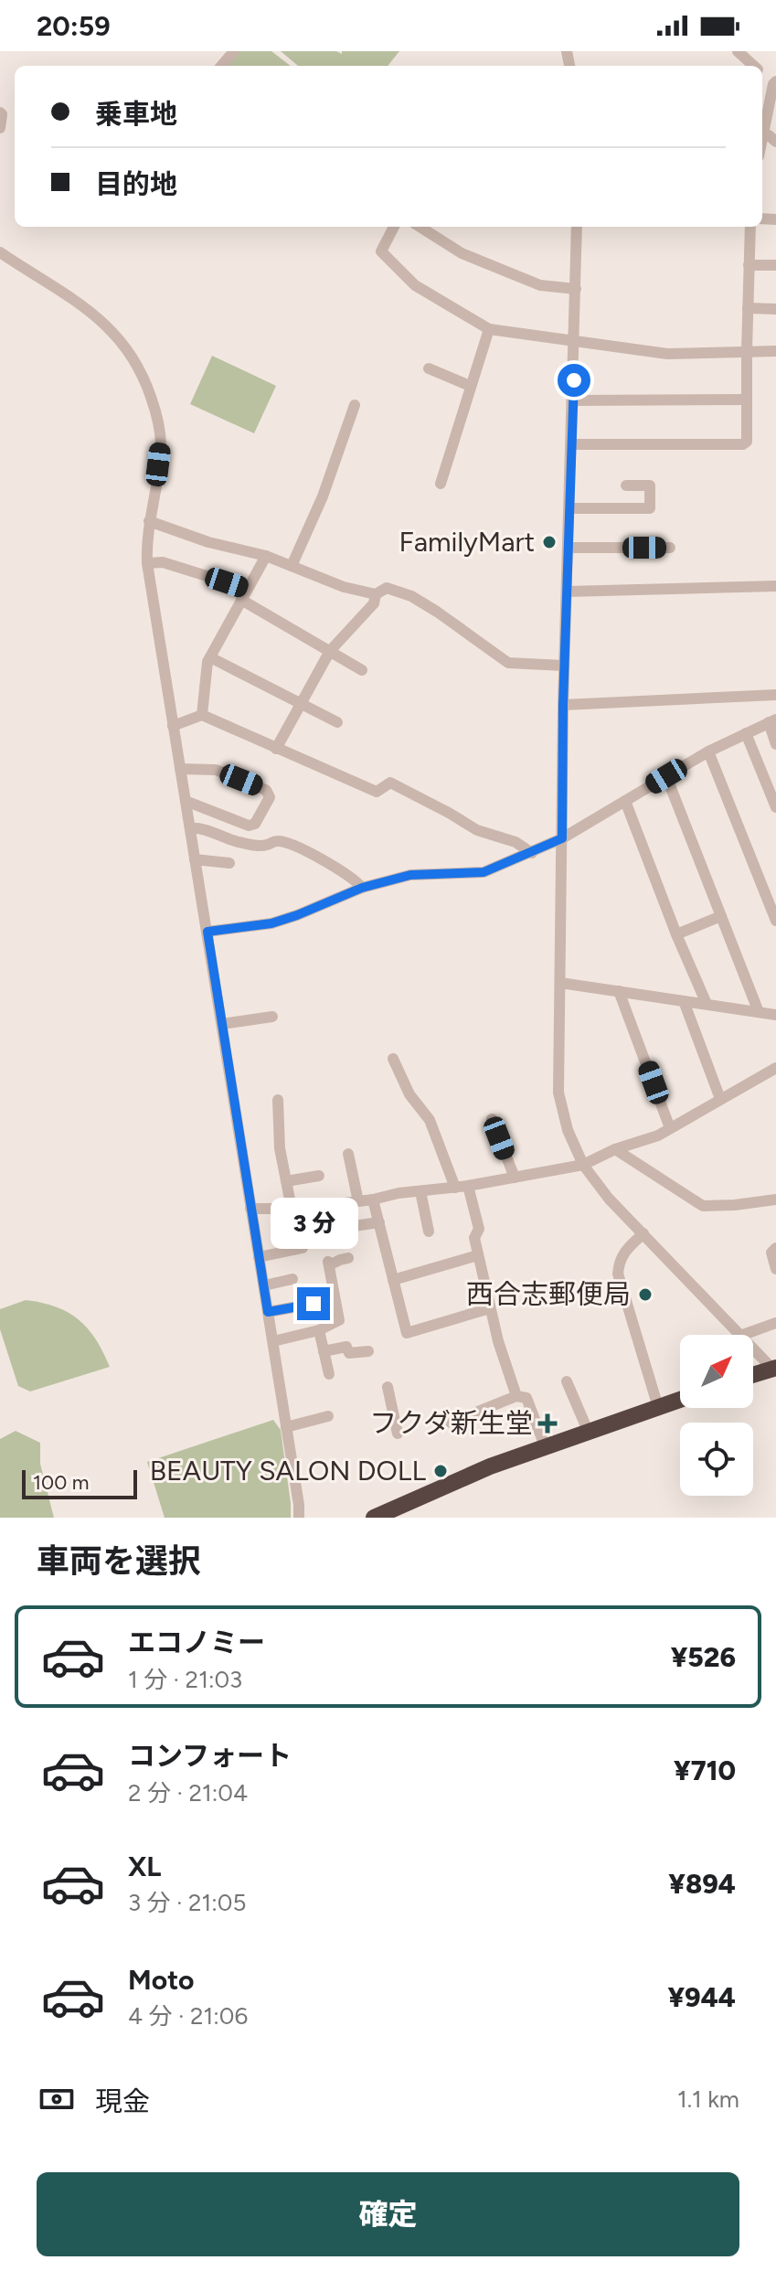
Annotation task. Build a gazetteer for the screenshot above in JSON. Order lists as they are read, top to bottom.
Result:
{
  "places": {
    "other": ["FamilyMart", "西合志郵便局", "BEAUTY SALON DOLL"],
    "health": ["フクダ新生堂"]
  },
  "scale_bar": "100 m",
  "north": "top right",
  "page": {
    "status": "20:59",
    "banner": ["乗車地", "目的地"],
    "bubble": "3 分",
    "scale": "100 m",
    "heading": "車両を選択",
    "list": [
      {
        "name": "エコノミー",
        "note": "1 分 · 21:03",
        "value": "¥526"
      },
      {
        "name": "コンフォート",
        "note": "2 分 · 21:04",
        "value": "¥710"
      },
      {
        "name": "XL",
        "note": "3 分 · 21:05",
        "value": "¥894"
      },
      {
        "name": "Moto",
        "note": "4 分 · 21:06",
        "value": "¥944"
      }
    ],
    "pay": ["現金", "1.1 km"],
    "buttons": "確定"
  }
}
